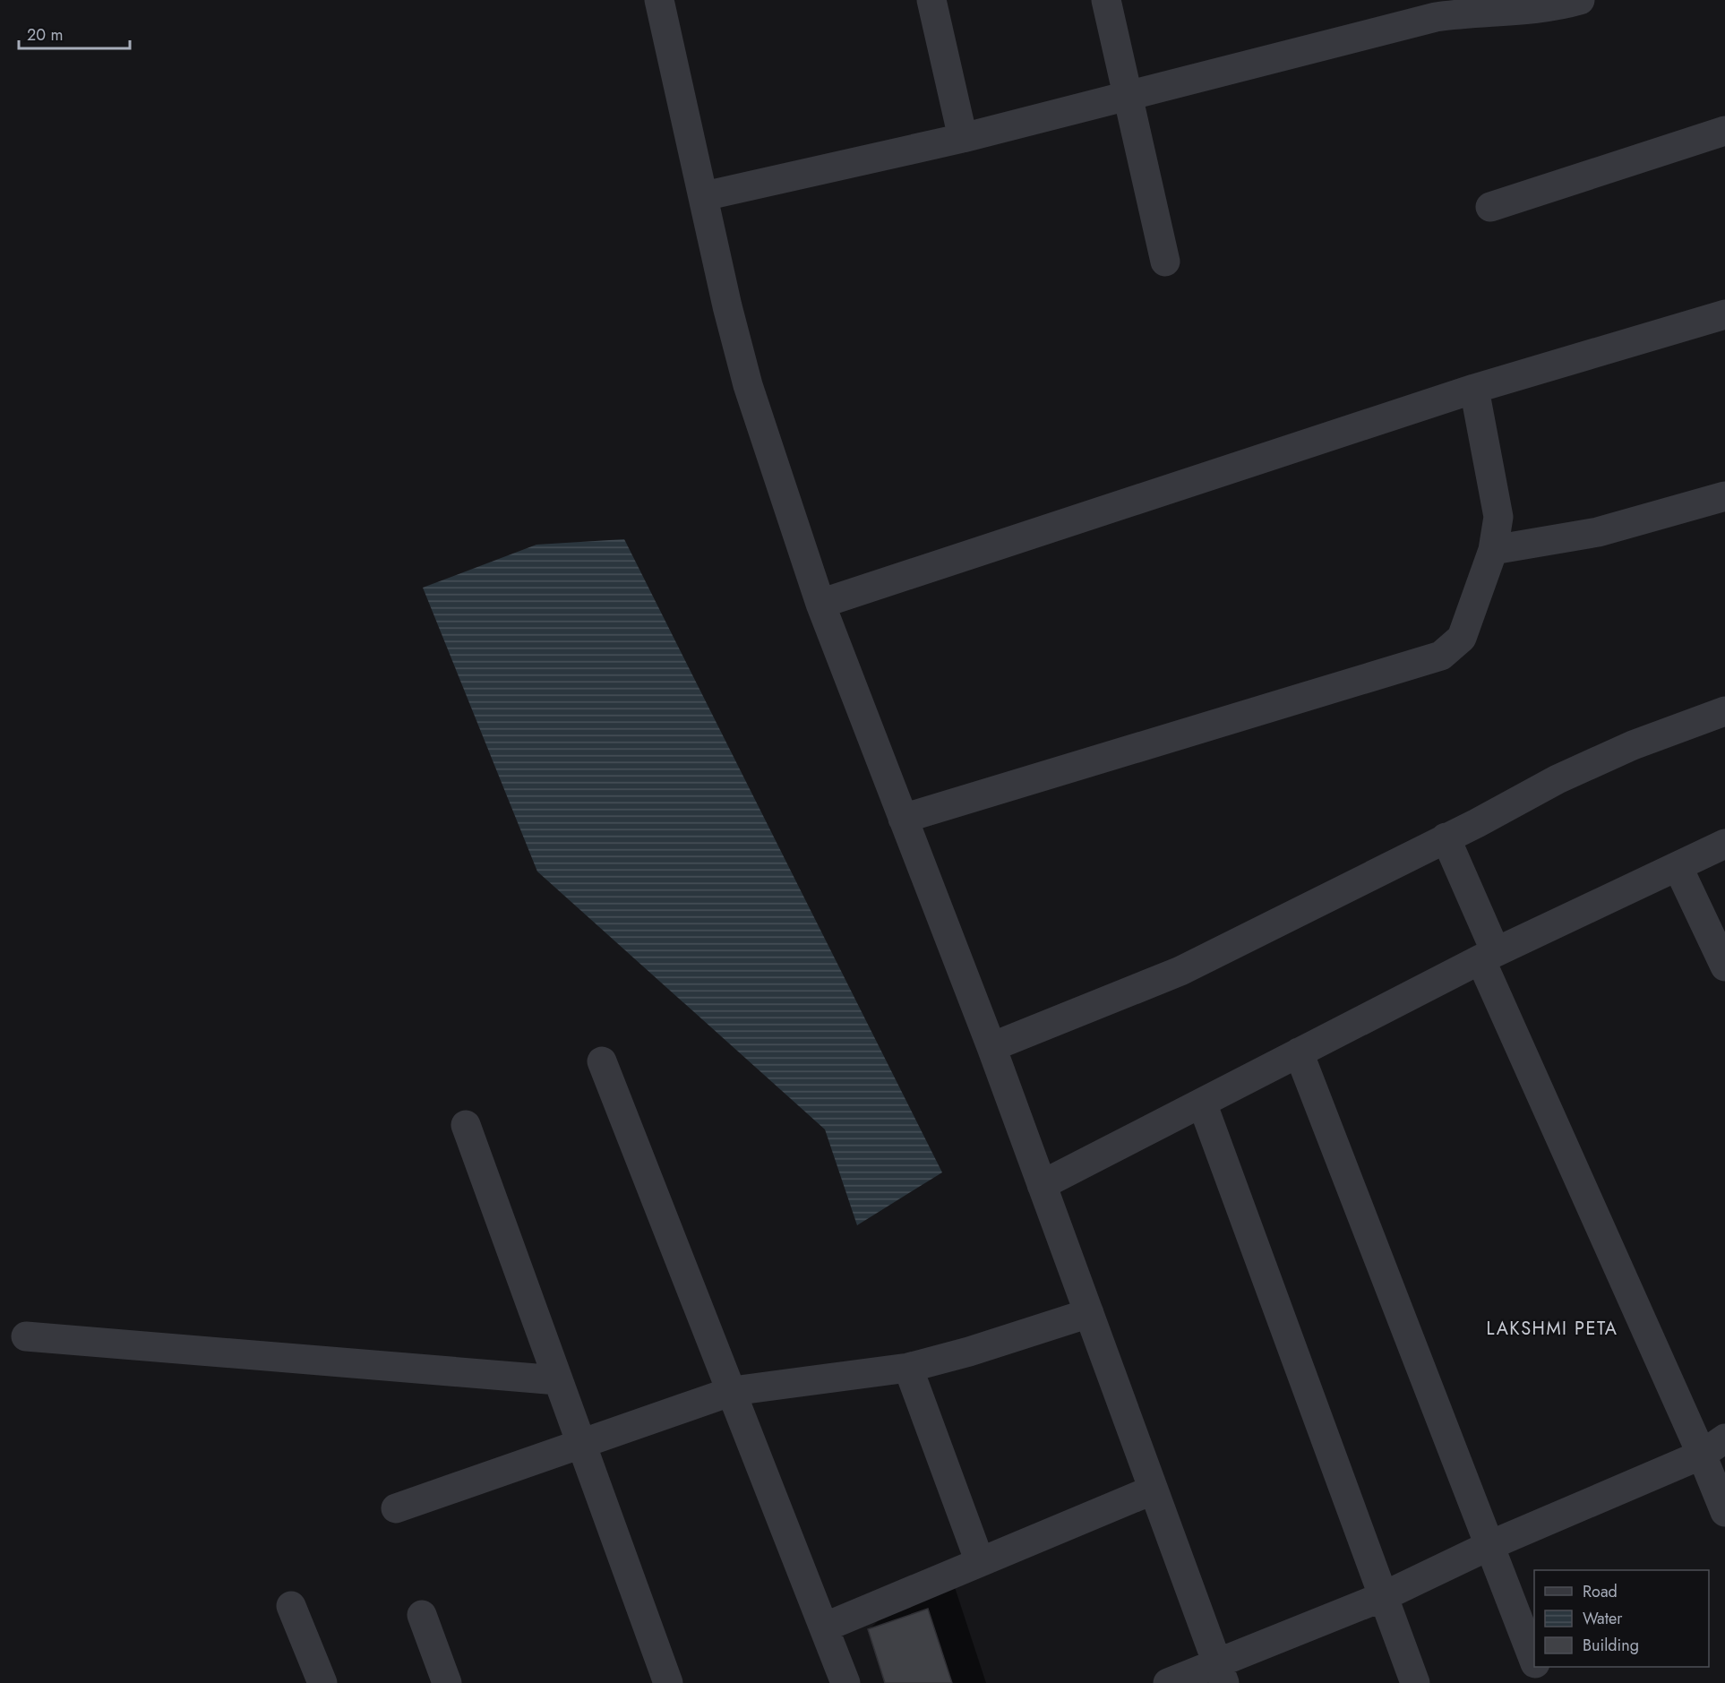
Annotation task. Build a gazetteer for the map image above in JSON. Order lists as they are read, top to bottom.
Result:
{
  "districts": ["LAKSHMI PETA"],
  "legend": ["Road", "Water", "Building"],
  "scale_bar": "20 m"
}
